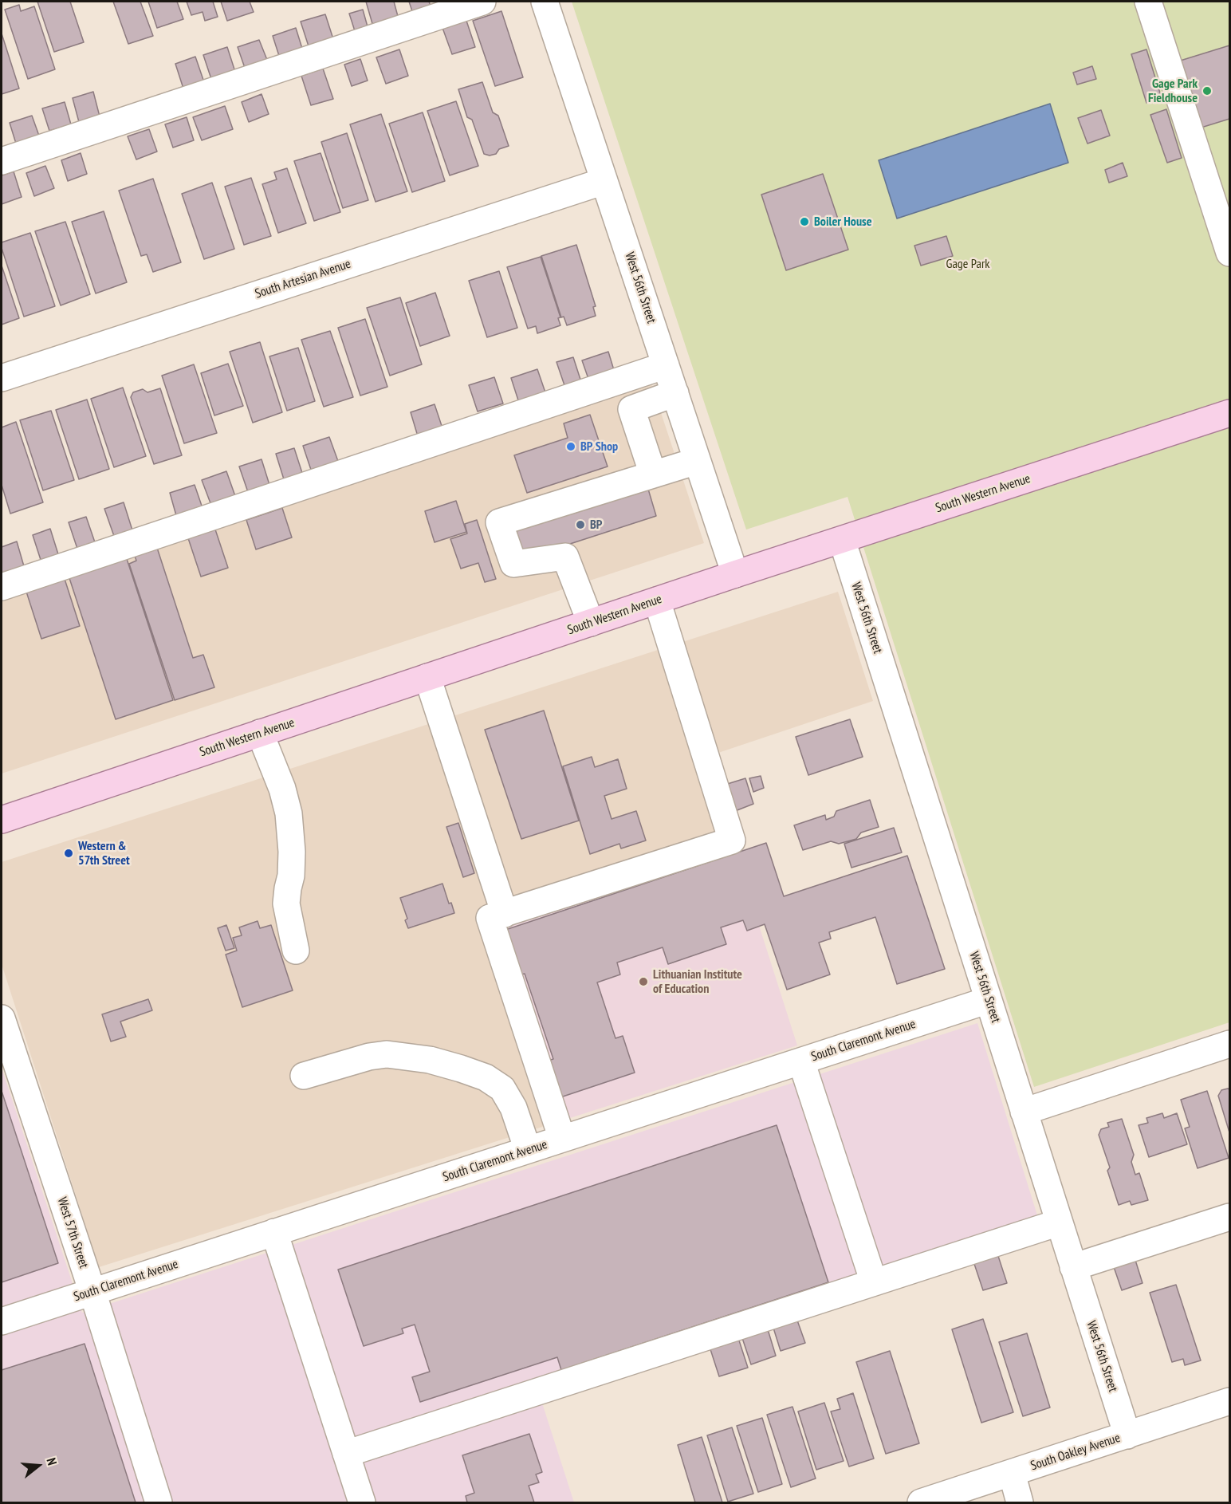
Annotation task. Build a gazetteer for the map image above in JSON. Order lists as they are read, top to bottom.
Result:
{
  "streets": {
    "main road": ["South Western Avenue"],
    "street": [
      "South Artesian Avenue",
      "West 56th Street",
      "South Claremont Avenue",
      "West 57th Street",
      "South Oakley Avenue"
    ]
  },
  "crossings": [
    ["South Artesian Avenue", "West 56th Street"],
    ["West 56th Street", "South Western Avenue"],
    ["West 56th Street", "South Claremont Avenue"],
    ["West 56th Street", "South Oakley Avenue"],
    ["South Claremont Avenue", "West 57th Street"]
  ],
  "parks": ["Gage Park"],
  "places": [
    "Gage Park Fieldhouse",
    "Boiler House",
    "BP Shop",
    "BP",
    "Western & 57th Street",
    "Lithuanian Institute of Education"
  ],
  "north": "right"
}
